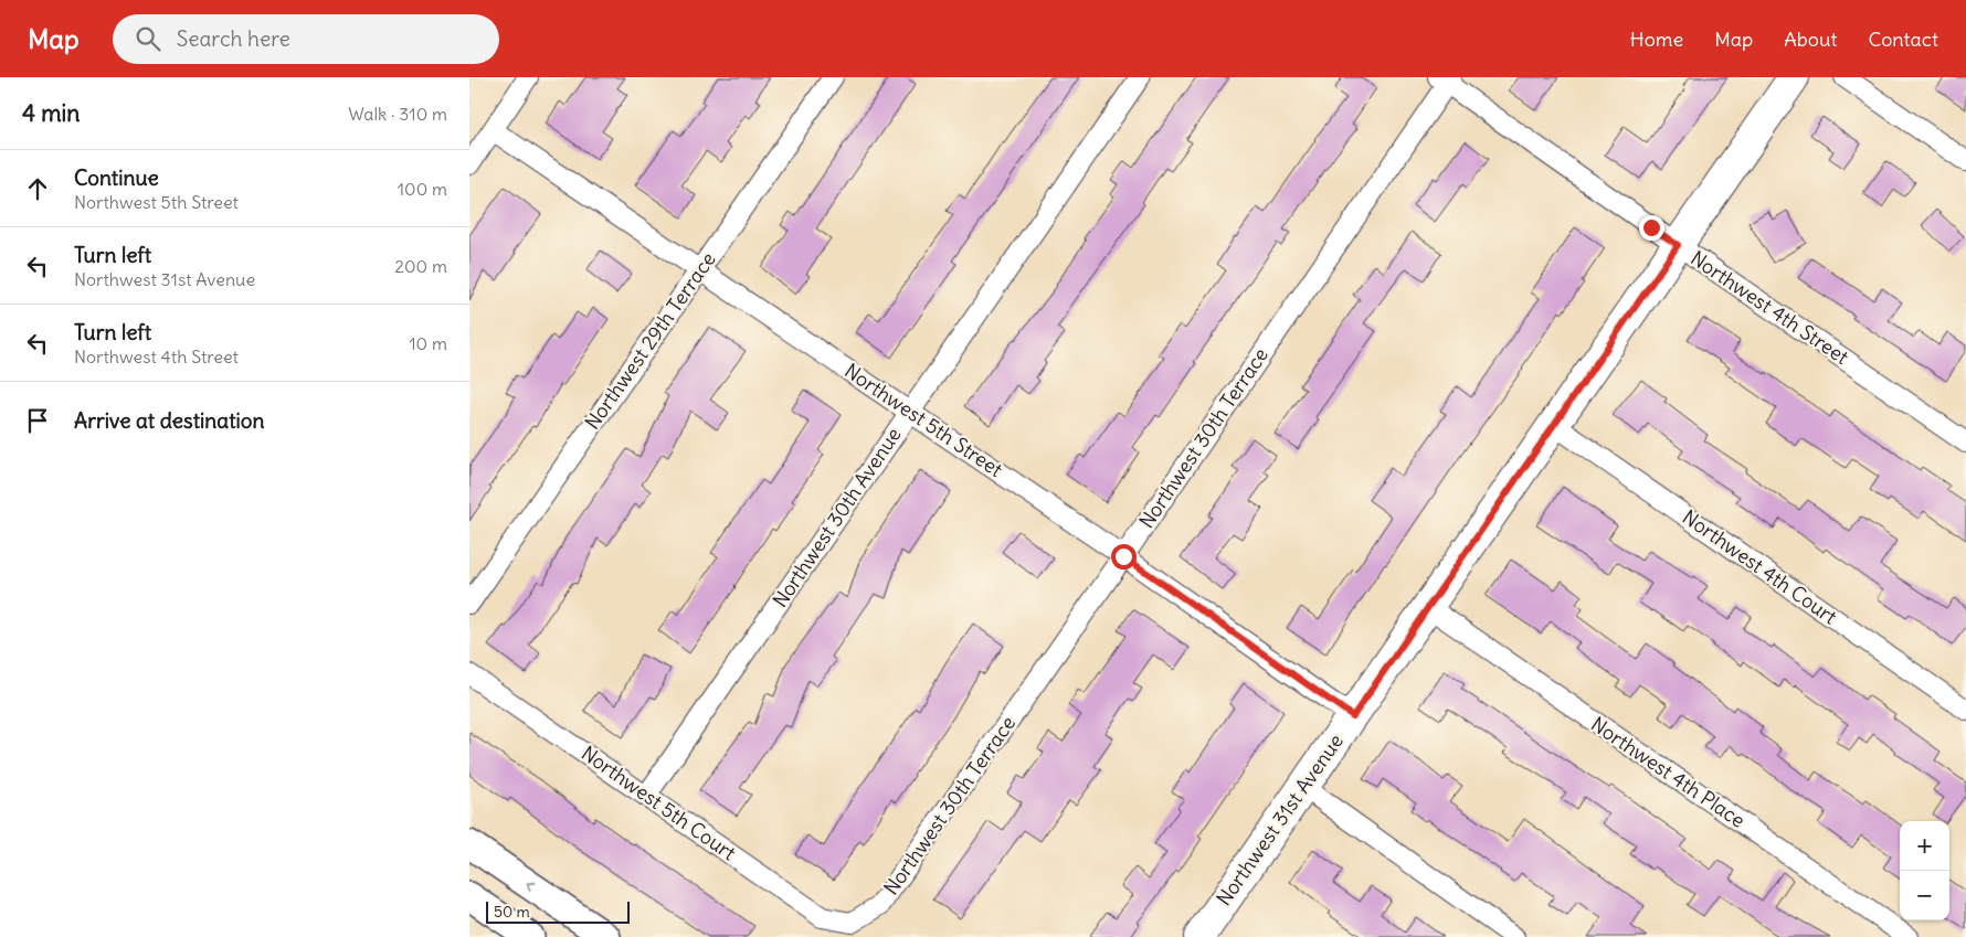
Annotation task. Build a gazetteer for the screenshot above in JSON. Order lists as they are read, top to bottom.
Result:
{
  "streets": {
    "main road": ["Northwest 31st Avenue"],
    "street": [
      "Northwest 4th Street",
      "Northwest 29th Terrace",
      "Northwest 5th Street",
      "Northwest 30th Terrace",
      "Northwest 30th Avenue",
      "Northwest 4th Court",
      "Northwest 4th Place",
      "Northwest 5th Court"
    ]
  },
  "crossings": [
    ["Northwest 4th Street", "Northwest 30th Terrace"],
    ["Northwest 4th Street", "Northwest 31st Avenue"],
    ["Northwest 29th Terrace", "Northwest 5th Street"],
    ["Northwest 5th Street", "Northwest 30th Terrace"],
    ["Northwest 5th Street", "Northwest 30th Avenue"],
    ["Northwest 5th Street", "Northwest 31st Avenue"],
    ["Northwest 30th Terrace", "Northwest 5th Court"],
    ["Northwest 30th Avenue", "Northwest 5th Court"],
    ["Northwest 4th Court", "Northwest 31st Avenue"],
    ["Northwest 4th Place", "Northwest 31st Avenue"]
  ],
  "scale_bar": "50 m",
  "page": {
    "header": "Map",
    "search": "Search here",
    "nav": [
      "Home",
      "Map",
      "About",
      "Contact"
    ],
    "heading": ["4 min", "Walk · 310 m"],
    "list": [
      ["Continue", "Northwest 5th Street", "100 m"],
      ["Turn left", "Northwest 31st Avenue", "200 m"],
      ["Turn left", "Northwest 4th Street", "10 m"],
      "Arrive at destination"
    ],
    "map_buttons": ["+", "−"],
    "scale": "50 m"
  }
}
